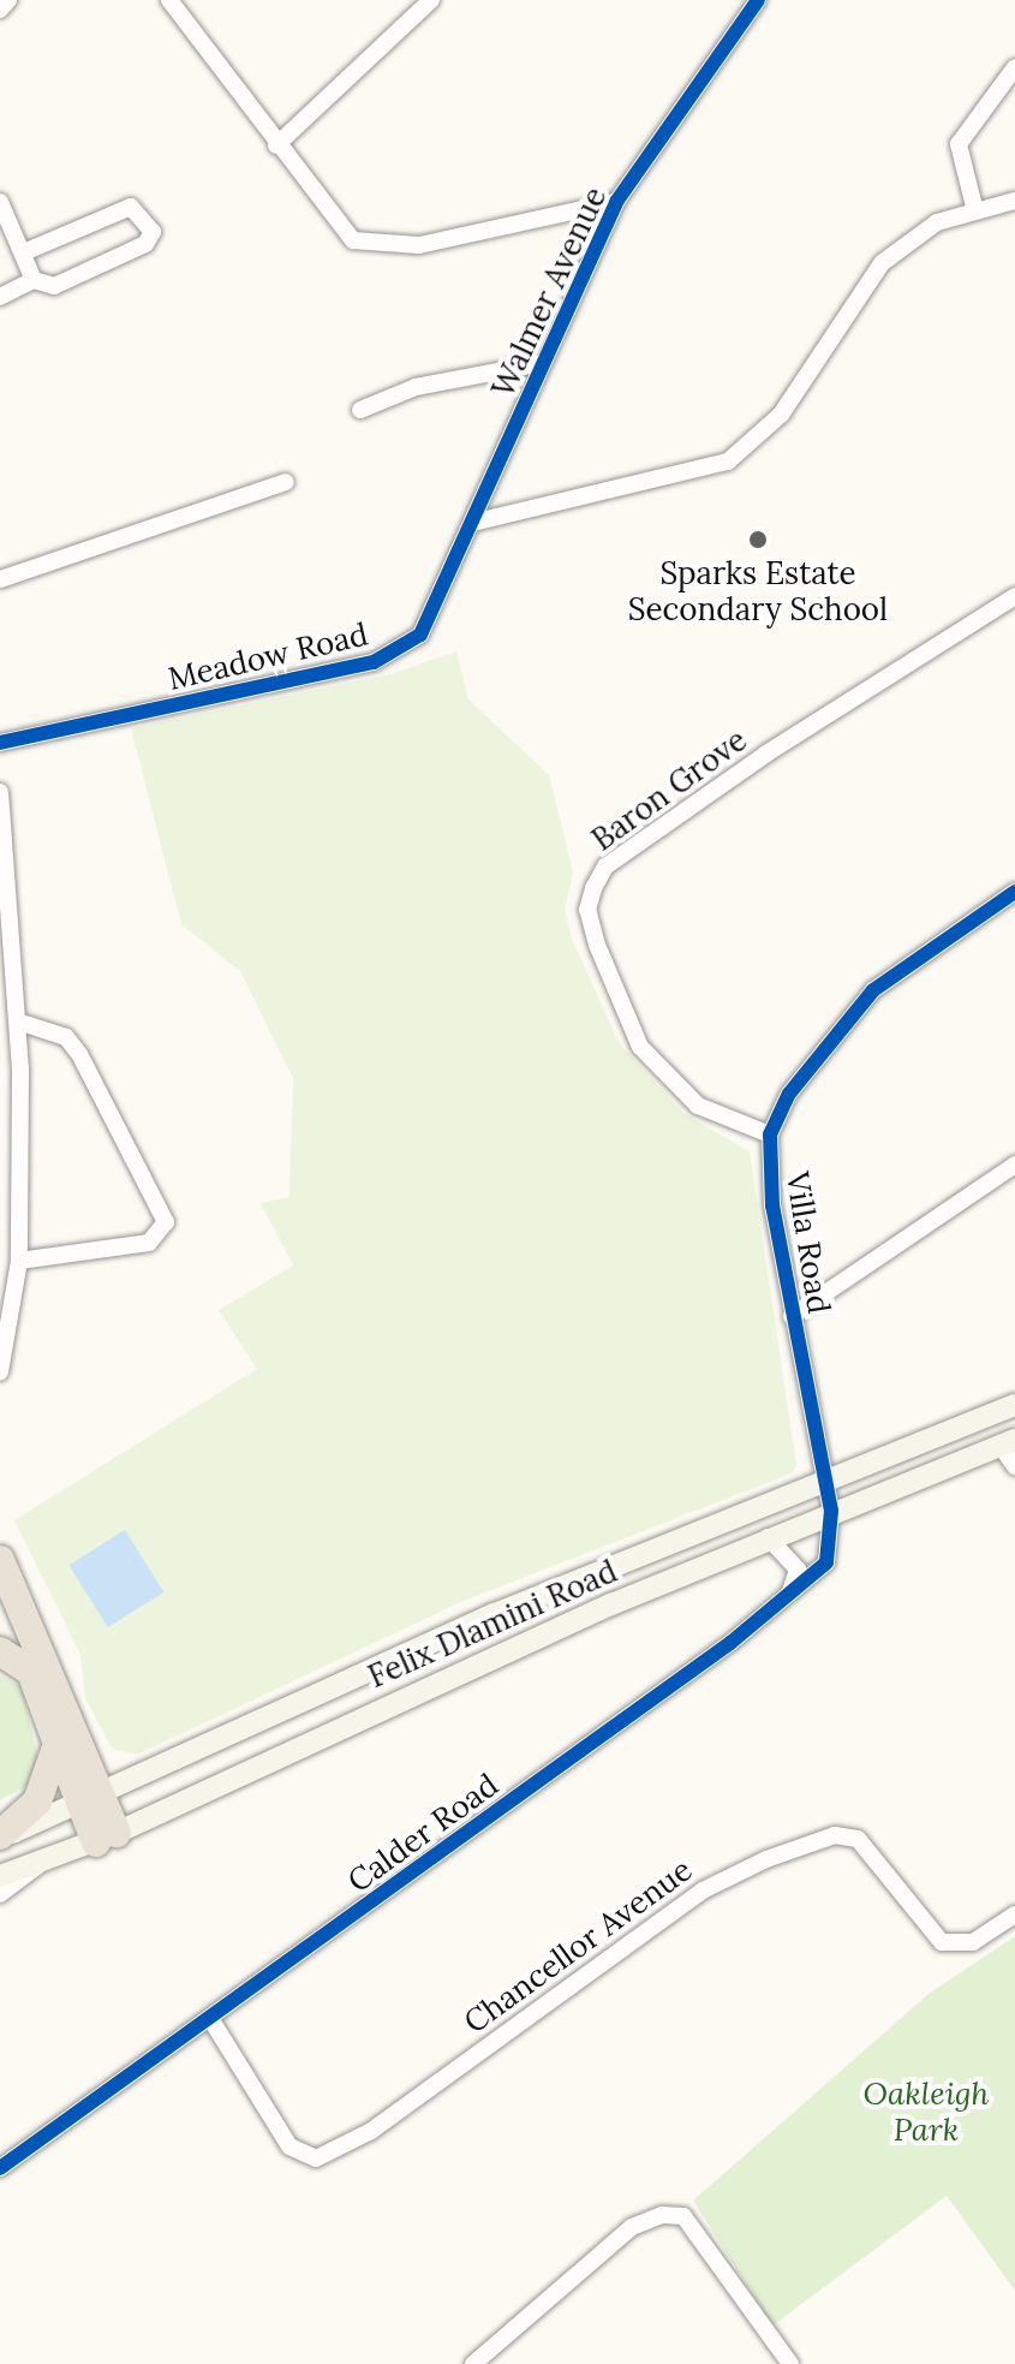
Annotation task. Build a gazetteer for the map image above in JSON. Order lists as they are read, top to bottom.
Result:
{
  "streets": {
    "main road": ["Felix Dlamini Road"],
    "street": [
      "Walmer Avenue",
      "Meadow Road",
      "Baron Grove",
      "Villa Road",
      "Calder Road",
      "Chancellor Avenue"
    ]
  },
  "crossings": [
    ["Walmer Avenue", "Meadow Road"],
    ["Baron Grove", "Villa Road"],
    ["Villa Road", "Felix Dlamini Road"],
    ["Villa Road", "Calder Road"],
    ["Felix Dlamini Road", "Calder Road"],
    ["Calder Road", "Chancellor Avenue"]
  ],
  "parks": ["Oakleigh Park"],
  "places": ["Sparks Estate Secondary School"]
}
